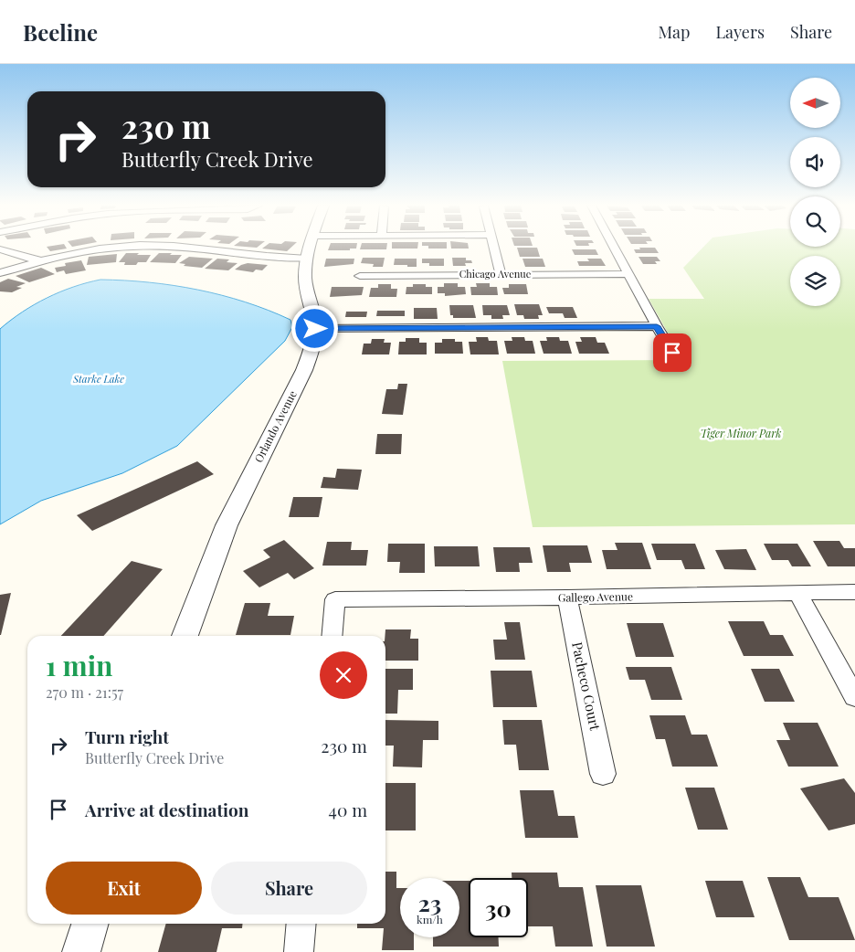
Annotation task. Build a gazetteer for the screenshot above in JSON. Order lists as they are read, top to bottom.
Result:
{
  "streets": {
    "street": [
      "Chicago Avenue",
      "Orlando Avenue",
      "Gallego Avenue",
      "Pacheco Court"
    ]
  },
  "crossings": [
    ["Gallego Avenue", "Pacheco Court"]
  ],
  "water": ["Starke Lake"],
  "parks": ["Tiger Minor Park"],
  "north": "left",
  "page": {
    "header": "Beeline",
    "nav": ["Map", "Layers", "Share"],
    "turn": ["230 m", "Butterfly Creek Drive"],
    "heading": ["1 min", "270 m · 21:57"],
    "list": [
      {
        "name": "Turn right",
        "note": "Butterfly Creek Drive",
        "value": "230 m"
      },
      {
        "name": "Arrive at destination",
        "value": "40 m"
      }
    ],
    "buttons": ["Exit", "Share"],
    "speed": "23 km/h",
    "limit": "30"
  }
}
